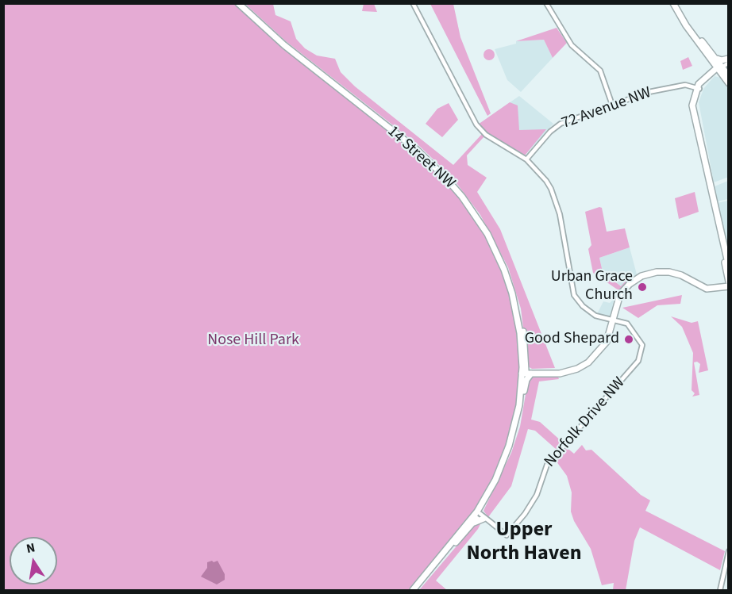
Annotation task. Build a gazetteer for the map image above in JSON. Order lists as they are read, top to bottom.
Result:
{
  "streets": {
    "main road": ["14 Street NW"],
    "street": ["72 Avenue NW", "Norfolk Drive NW"]
  },
  "crossings": [
    ["72 Avenue NW", "Norfolk Drive NW"],
    ["14 Street NW", "Norfolk Drive NW"]
  ],
  "districts": ["Upper North Haven"],
  "parks": ["Nose Hill Park"],
  "places": ["Urban Grace Church", "Good Shepard"],
  "north": "top"
}
